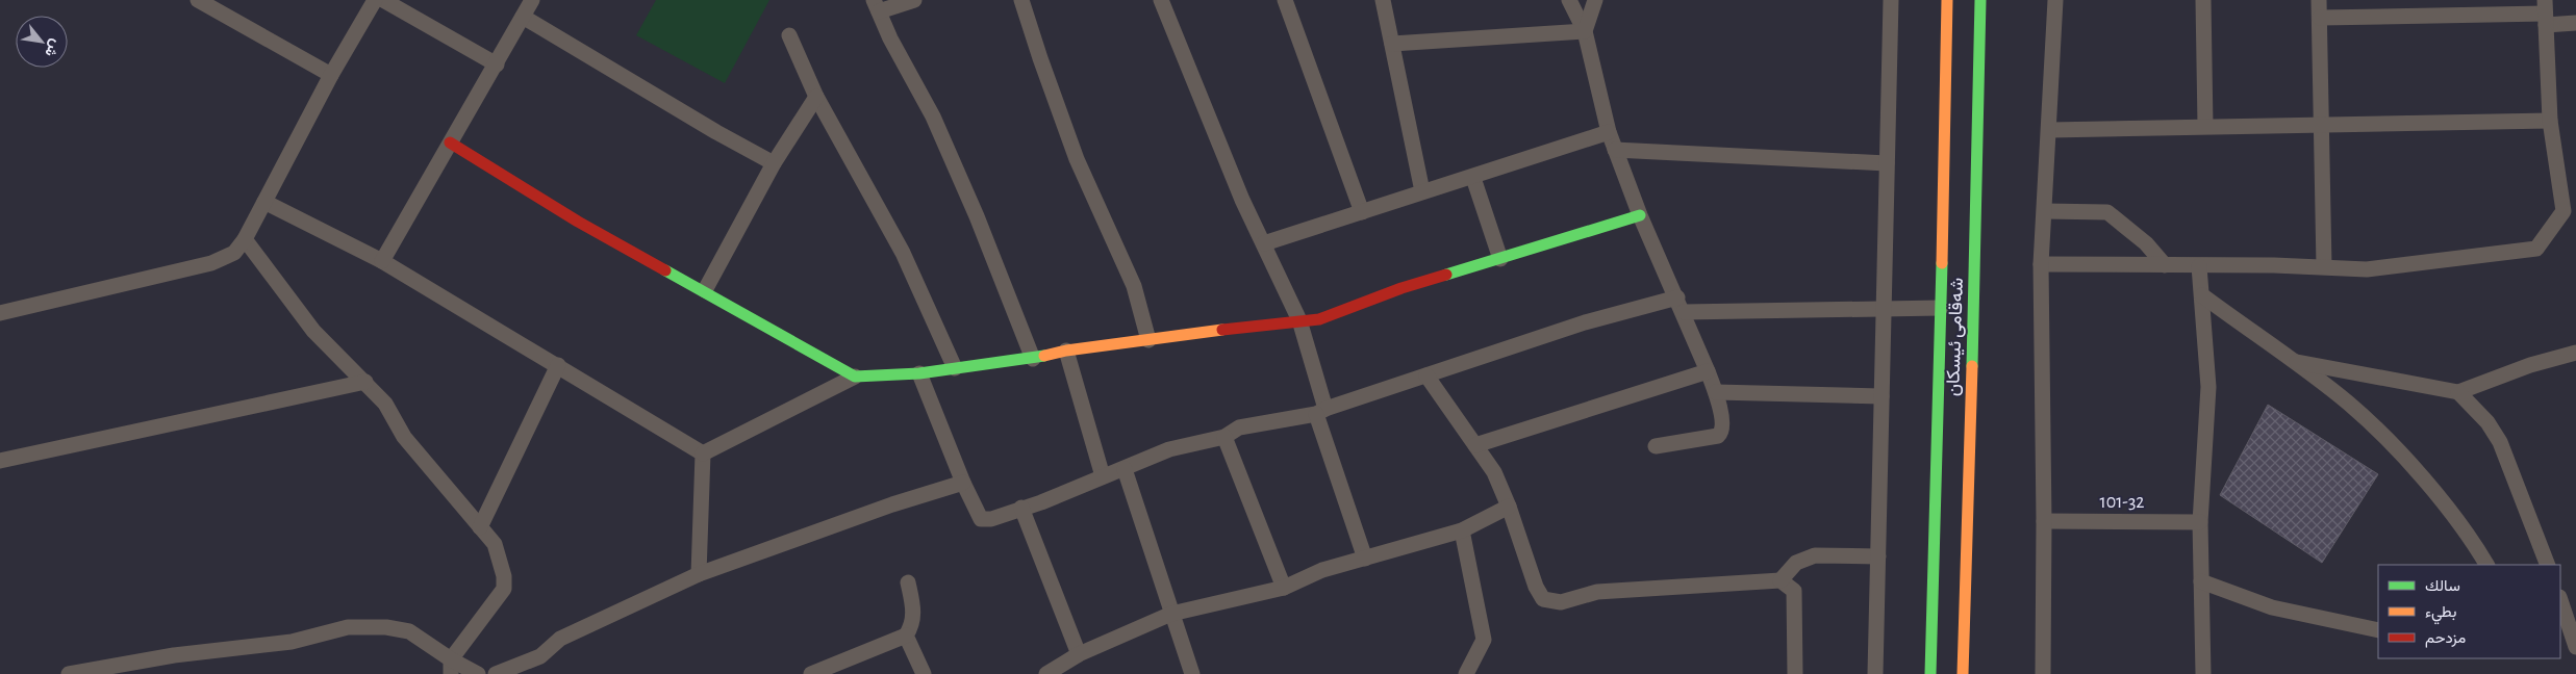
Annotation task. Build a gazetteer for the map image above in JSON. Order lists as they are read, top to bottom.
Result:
{
  "streets": {
    "main road": ["شەقامی ئیسکان"],
    "street": ["101-32"]
  },
  "legend": ["سالك", "بطيء", "مزدحم"],
  "north": "bottom right"
}
